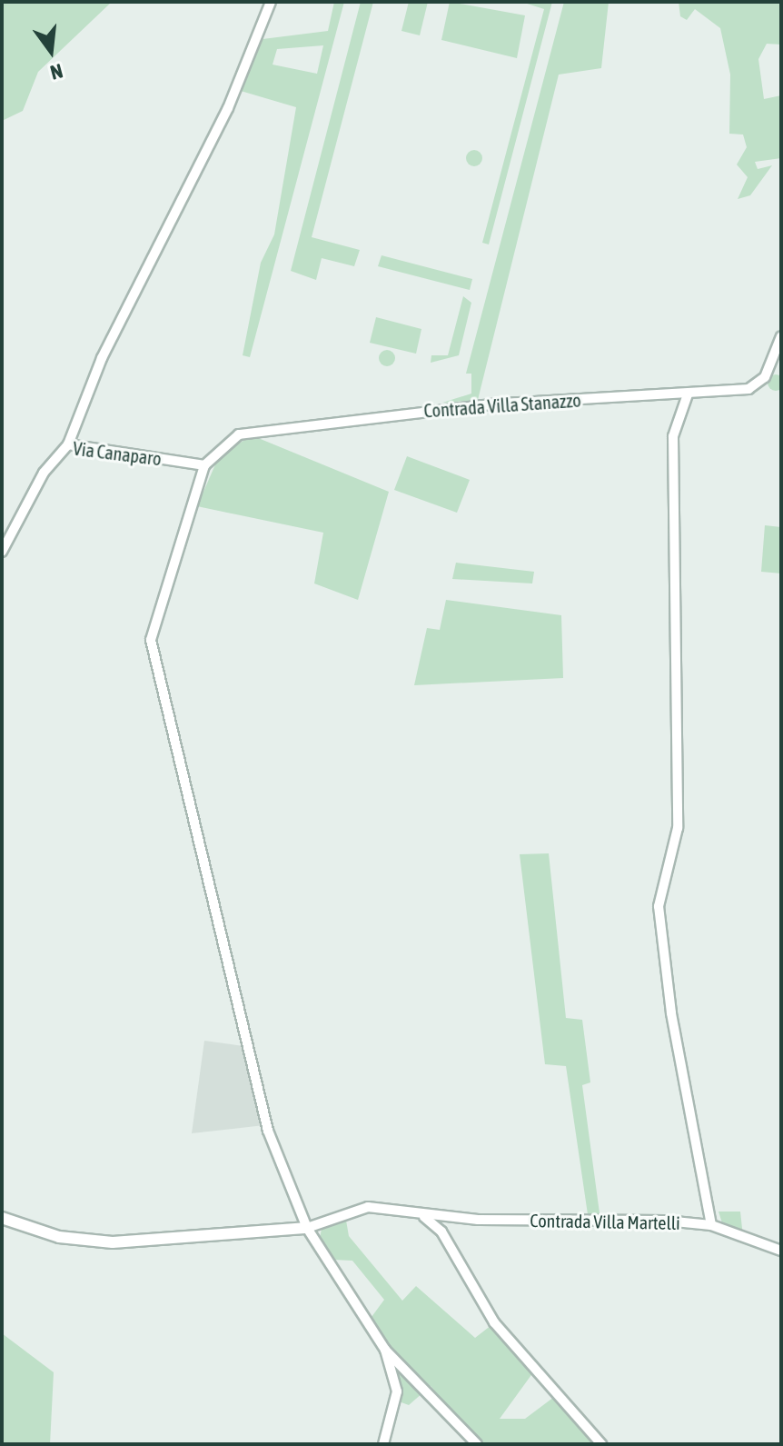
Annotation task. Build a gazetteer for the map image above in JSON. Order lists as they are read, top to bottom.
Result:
{
  "streets": {
    "street": ["Contrada Villa Stanazzo", "Via Canaparo", "Contrada Villa Martelli"]
  },
  "crossings": [
    ["Contrada Villa Stanazzo", "Via Canaparo"]
  ],
  "north": "bottom"
}
